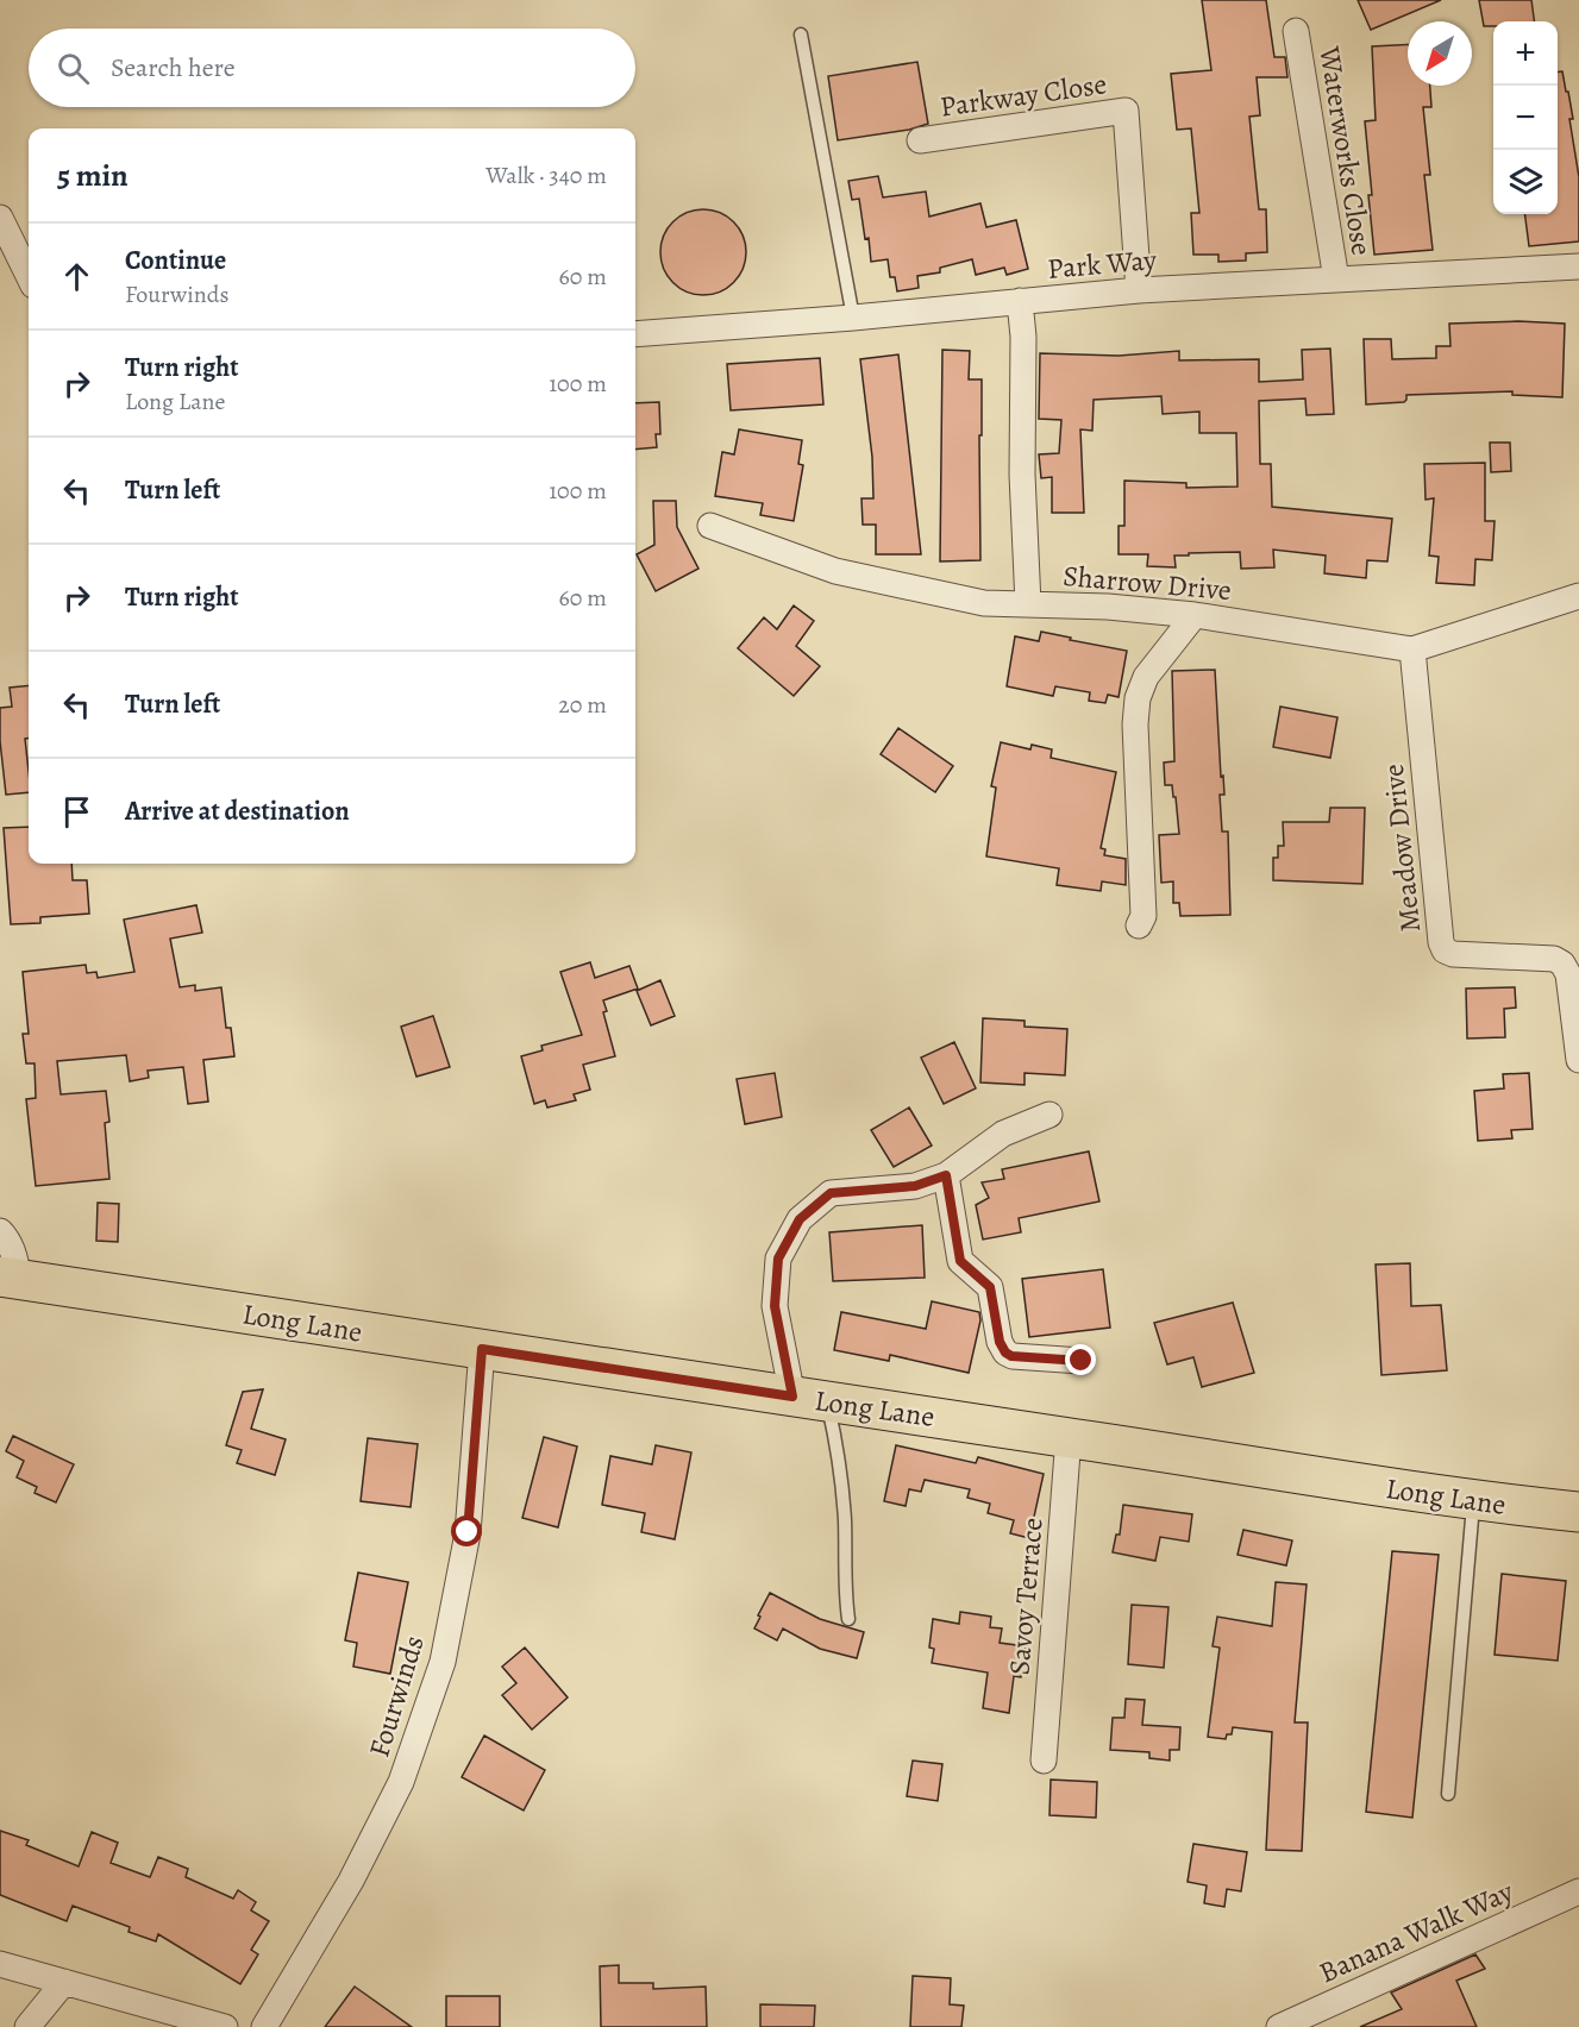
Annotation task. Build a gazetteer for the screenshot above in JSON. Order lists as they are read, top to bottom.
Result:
{
  "streets": {
    "main road": ["Long Lane"],
    "street": [
      "Parkway Close",
      "Waterworks Close",
      "Park Way",
      "Sharrow Drive",
      "Meadow Drive",
      "Savoy Terrace",
      "Fourwinds",
      "Banana Walk Way"
    ]
  },
  "crossings": [
    ["Parkway Close", "Park Way"],
    ["Waterworks Close", "Park Way"],
    ["Sharrow Drive", "Meadow Drive"],
    ["Long Lane", "Savoy Terrace"],
    ["Long Lane", "Fourwinds"]
  ],
  "north": "bottom left",
  "page": {
    "map_buttons": ["+", "−"],
    "search": "Search here",
    "heading": ["5 min", "Walk · 340 m"],
    "list": [
      ["Continue", "Fourwinds", "60 m"],
      ["Turn right", "Long Lane", "100 m"],
      ["Turn left", "100 m"],
      ["Turn right", "60 m"],
      ["Turn left", "20 m"],
      "Arrive at destination"
    ]
  }
}
